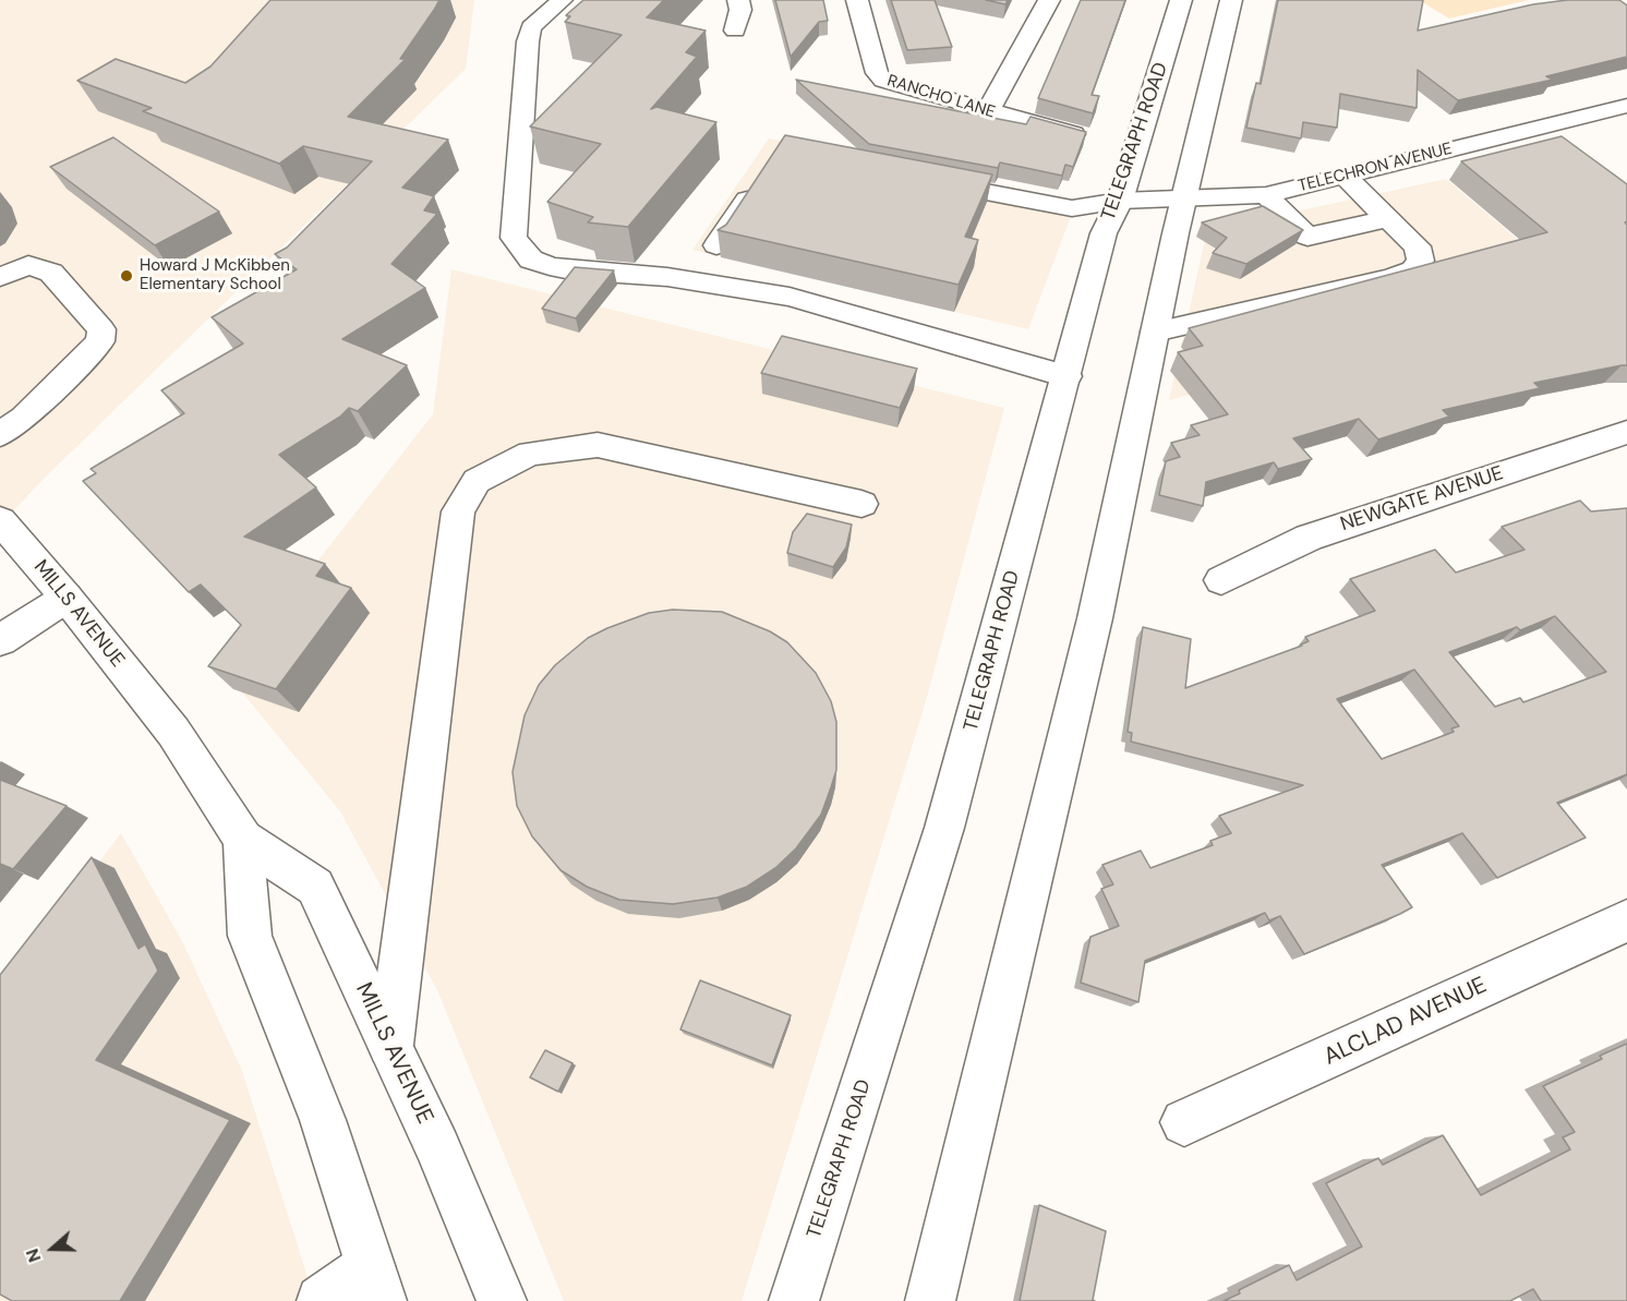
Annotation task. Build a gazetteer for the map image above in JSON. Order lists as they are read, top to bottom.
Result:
{
  "streets": {
    "main road": [
      "RANCHO LANE",
      "TELEGRAPH ROAD",
      "TELECHRON AVENUE",
      "NEWGATE AVENUE",
      "MILLS AVENUE",
      "ALCLAD AVENUE"
    ]
  },
  "crossings": [
    ["TELEGRAPH ROAD", "TELECHRON AVENUE"]
  ],
  "places": ["Howard J McKibben Elementary School"],
  "north": "left"
}
